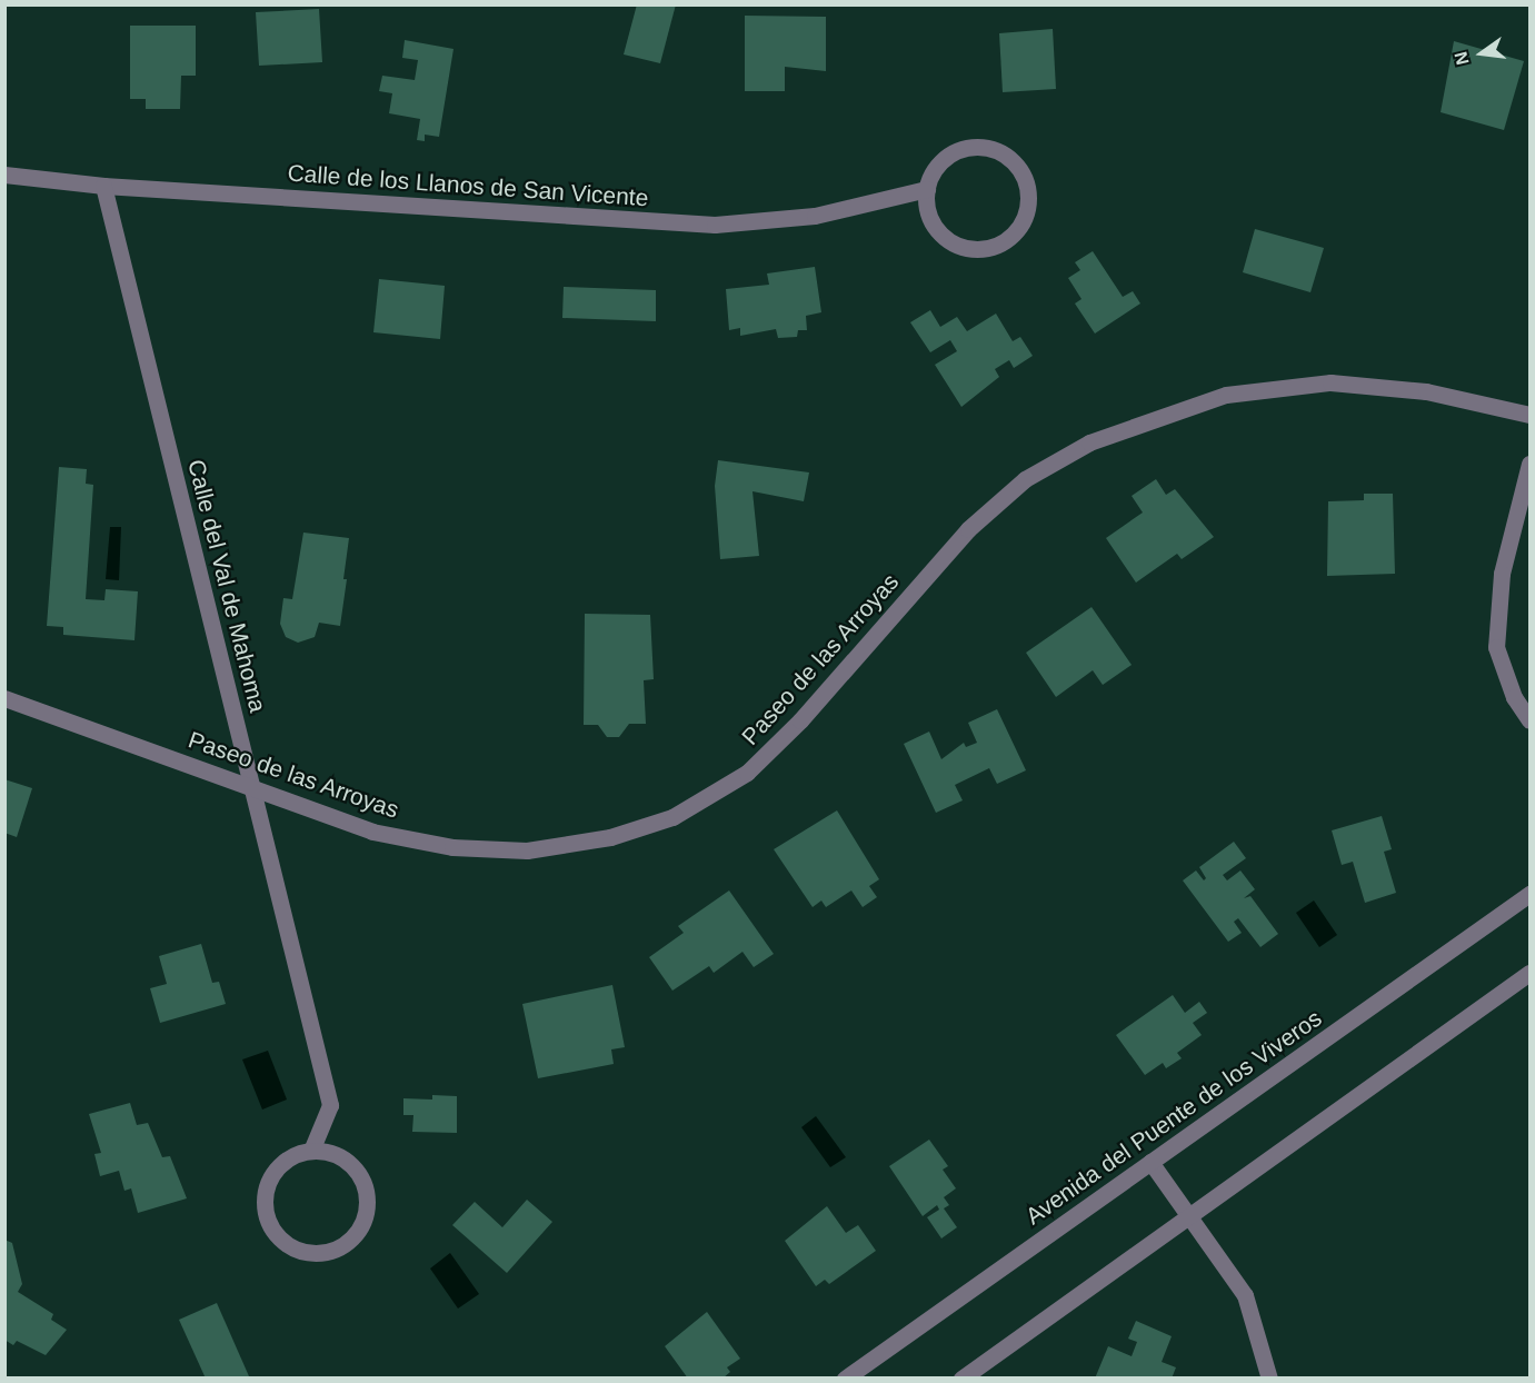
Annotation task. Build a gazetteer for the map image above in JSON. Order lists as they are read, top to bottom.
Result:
{
  "streets": {
    "street": [
      "Calle de los Llanos de San Vicente",
      "Calle del Val de Mahoma",
      "Paseo de las Arroyas",
      "Avenida del Puente de los Viveros"
    ]
  },
  "crossings": [
    ["Calle de los Llanos de San Vicente", "Calle del Val de Mahoma"],
    ["Calle del Val de Mahoma", "Paseo de las Arroyas"]
  ],
  "north": "left"
}
